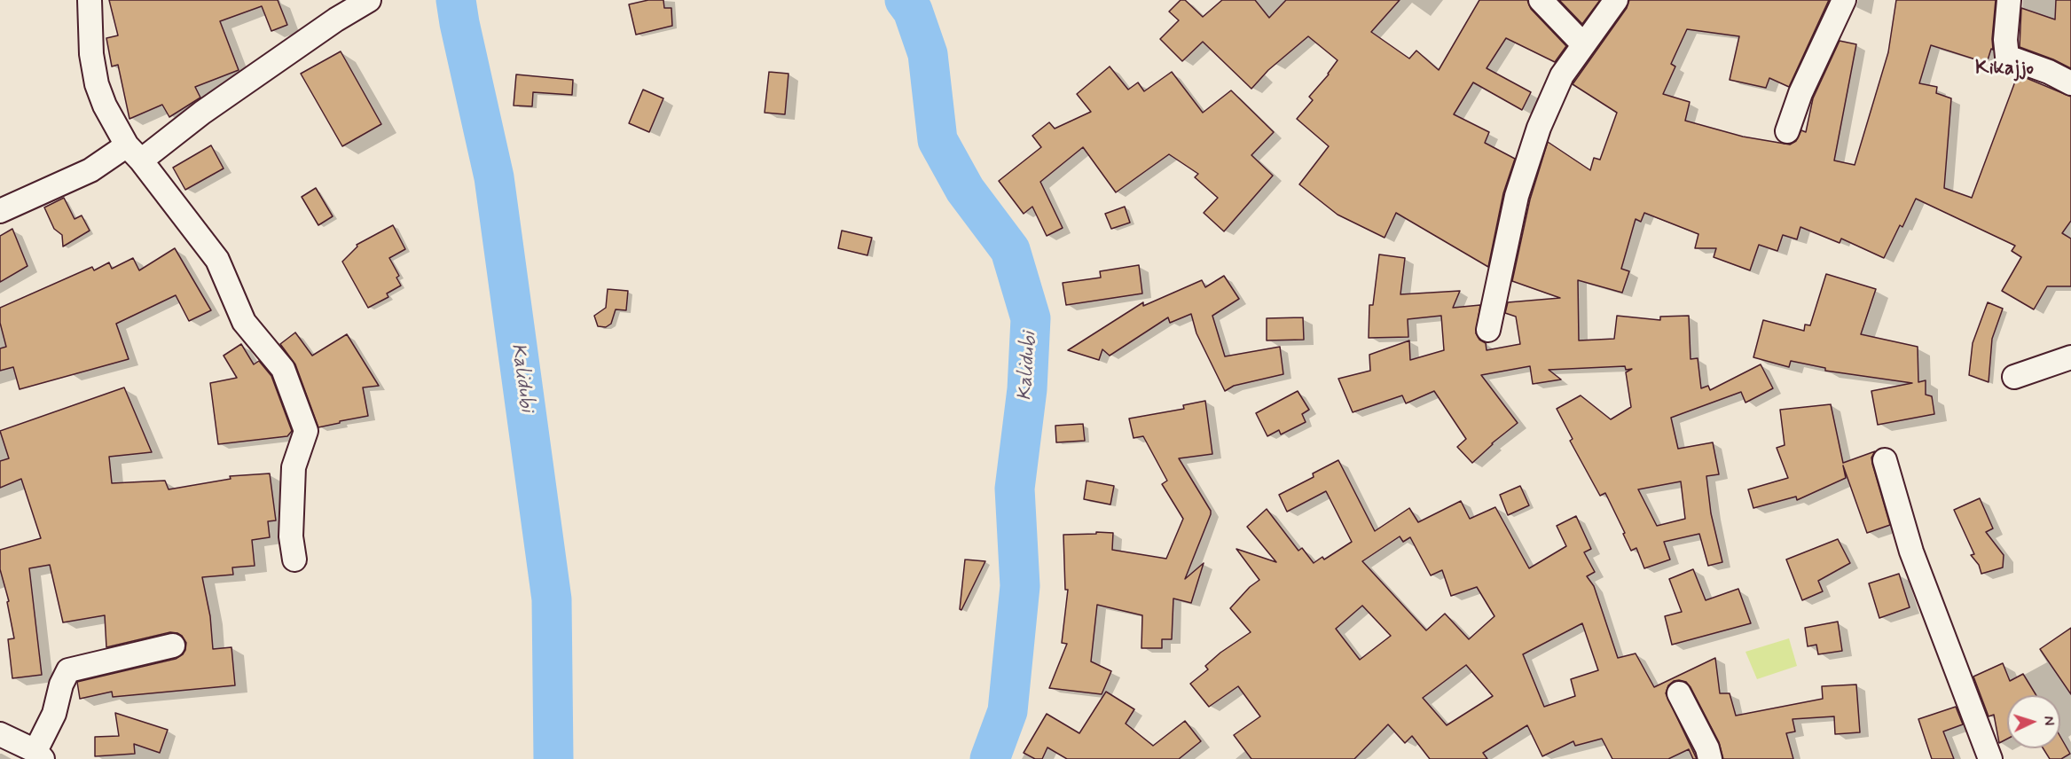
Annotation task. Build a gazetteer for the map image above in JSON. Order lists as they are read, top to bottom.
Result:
{
  "districts": ["Kikajjo"],
  "water": ["Kalidubi"],
  "north": "right"
}
